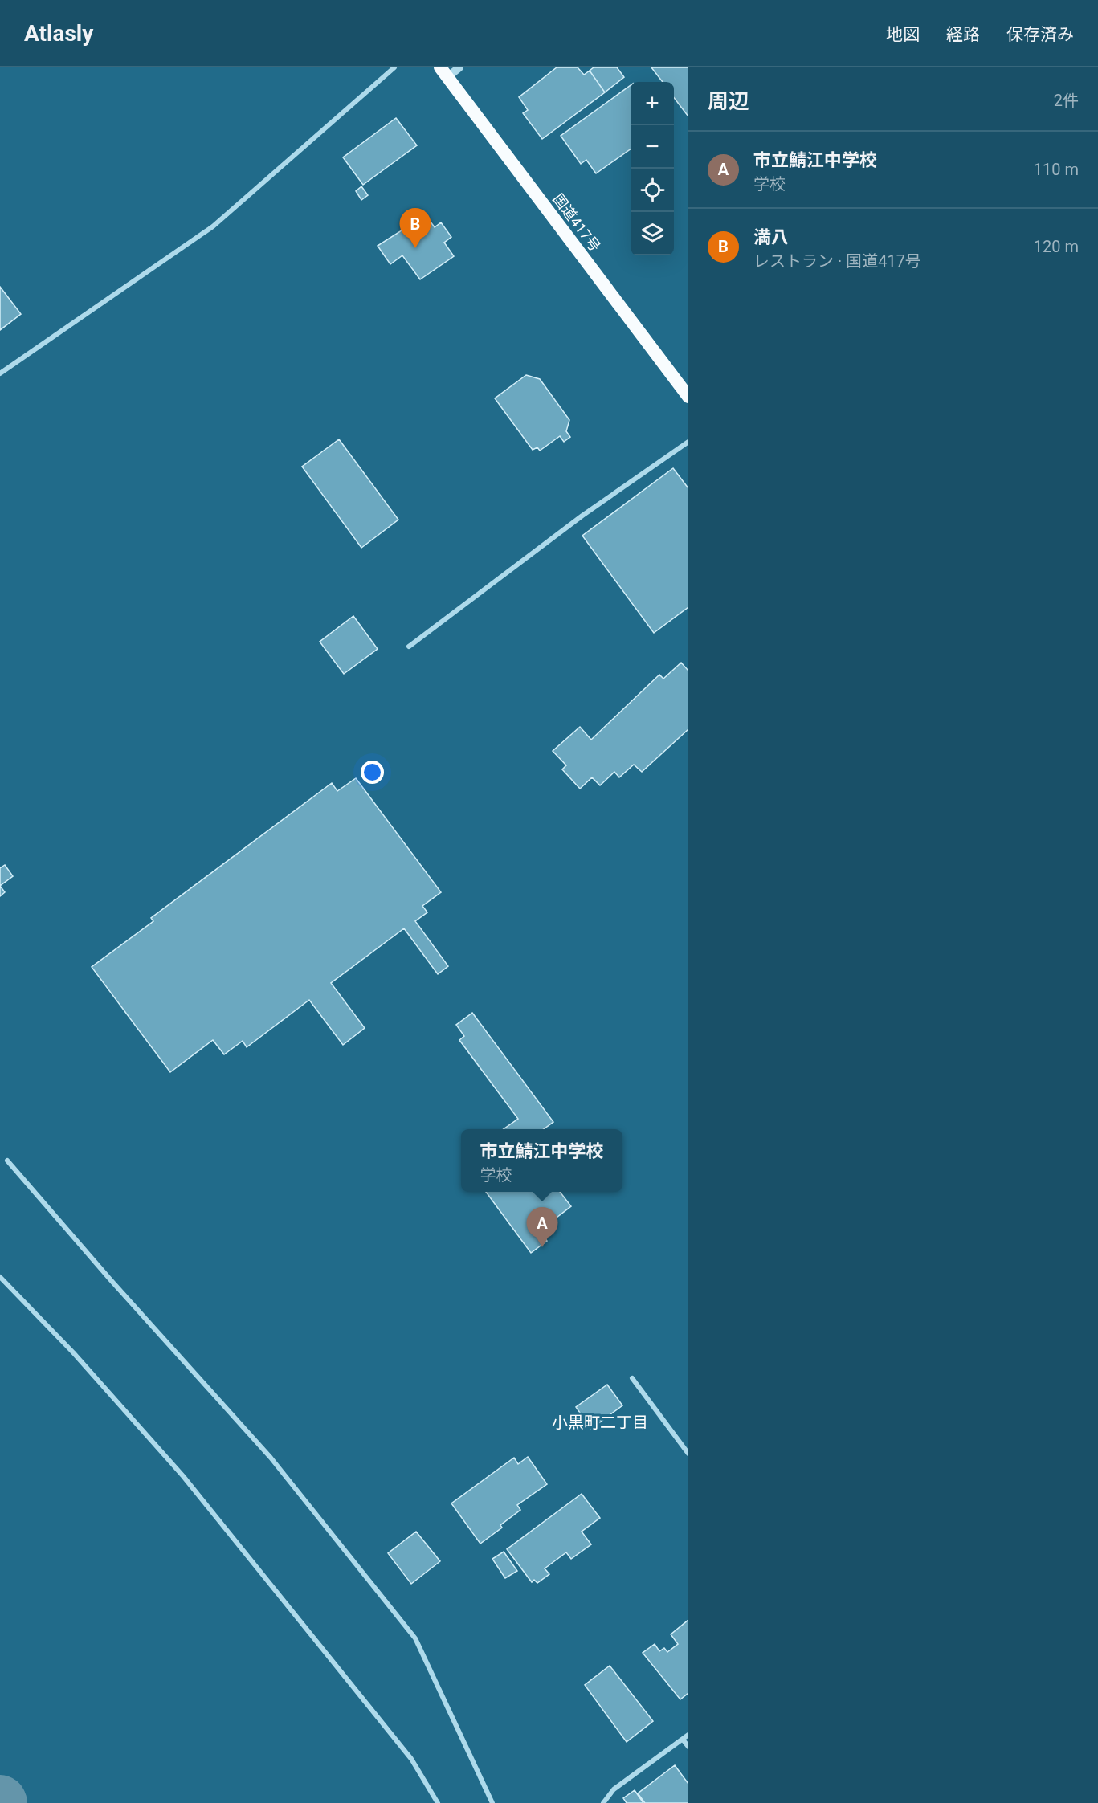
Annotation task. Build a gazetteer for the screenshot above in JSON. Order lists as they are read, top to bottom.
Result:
{
  "streets": {
    "highway": ["国道417号"]
  },
  "districts": ["小黒町二丁目"],
  "page": {
    "header": "Atlasly",
    "nav": ["地図", "経路", "保存済み"],
    "heading": ["周辺", "2件"],
    "map_buttons": ["+", "−"],
    "list": [
      {
        "mark": "A",
        "name": "市立鯖江中学校",
        "note": "学校",
        "value": "110 m"
      },
      {
        "mark": "B",
        "name": "満八",
        "note": "レストラン · 国道417号",
        "value": "120 m"
      }
    ],
    "pins": ["B", "A"],
    "popup": ["市立鯖江中学校", "学校"]
  }
}
